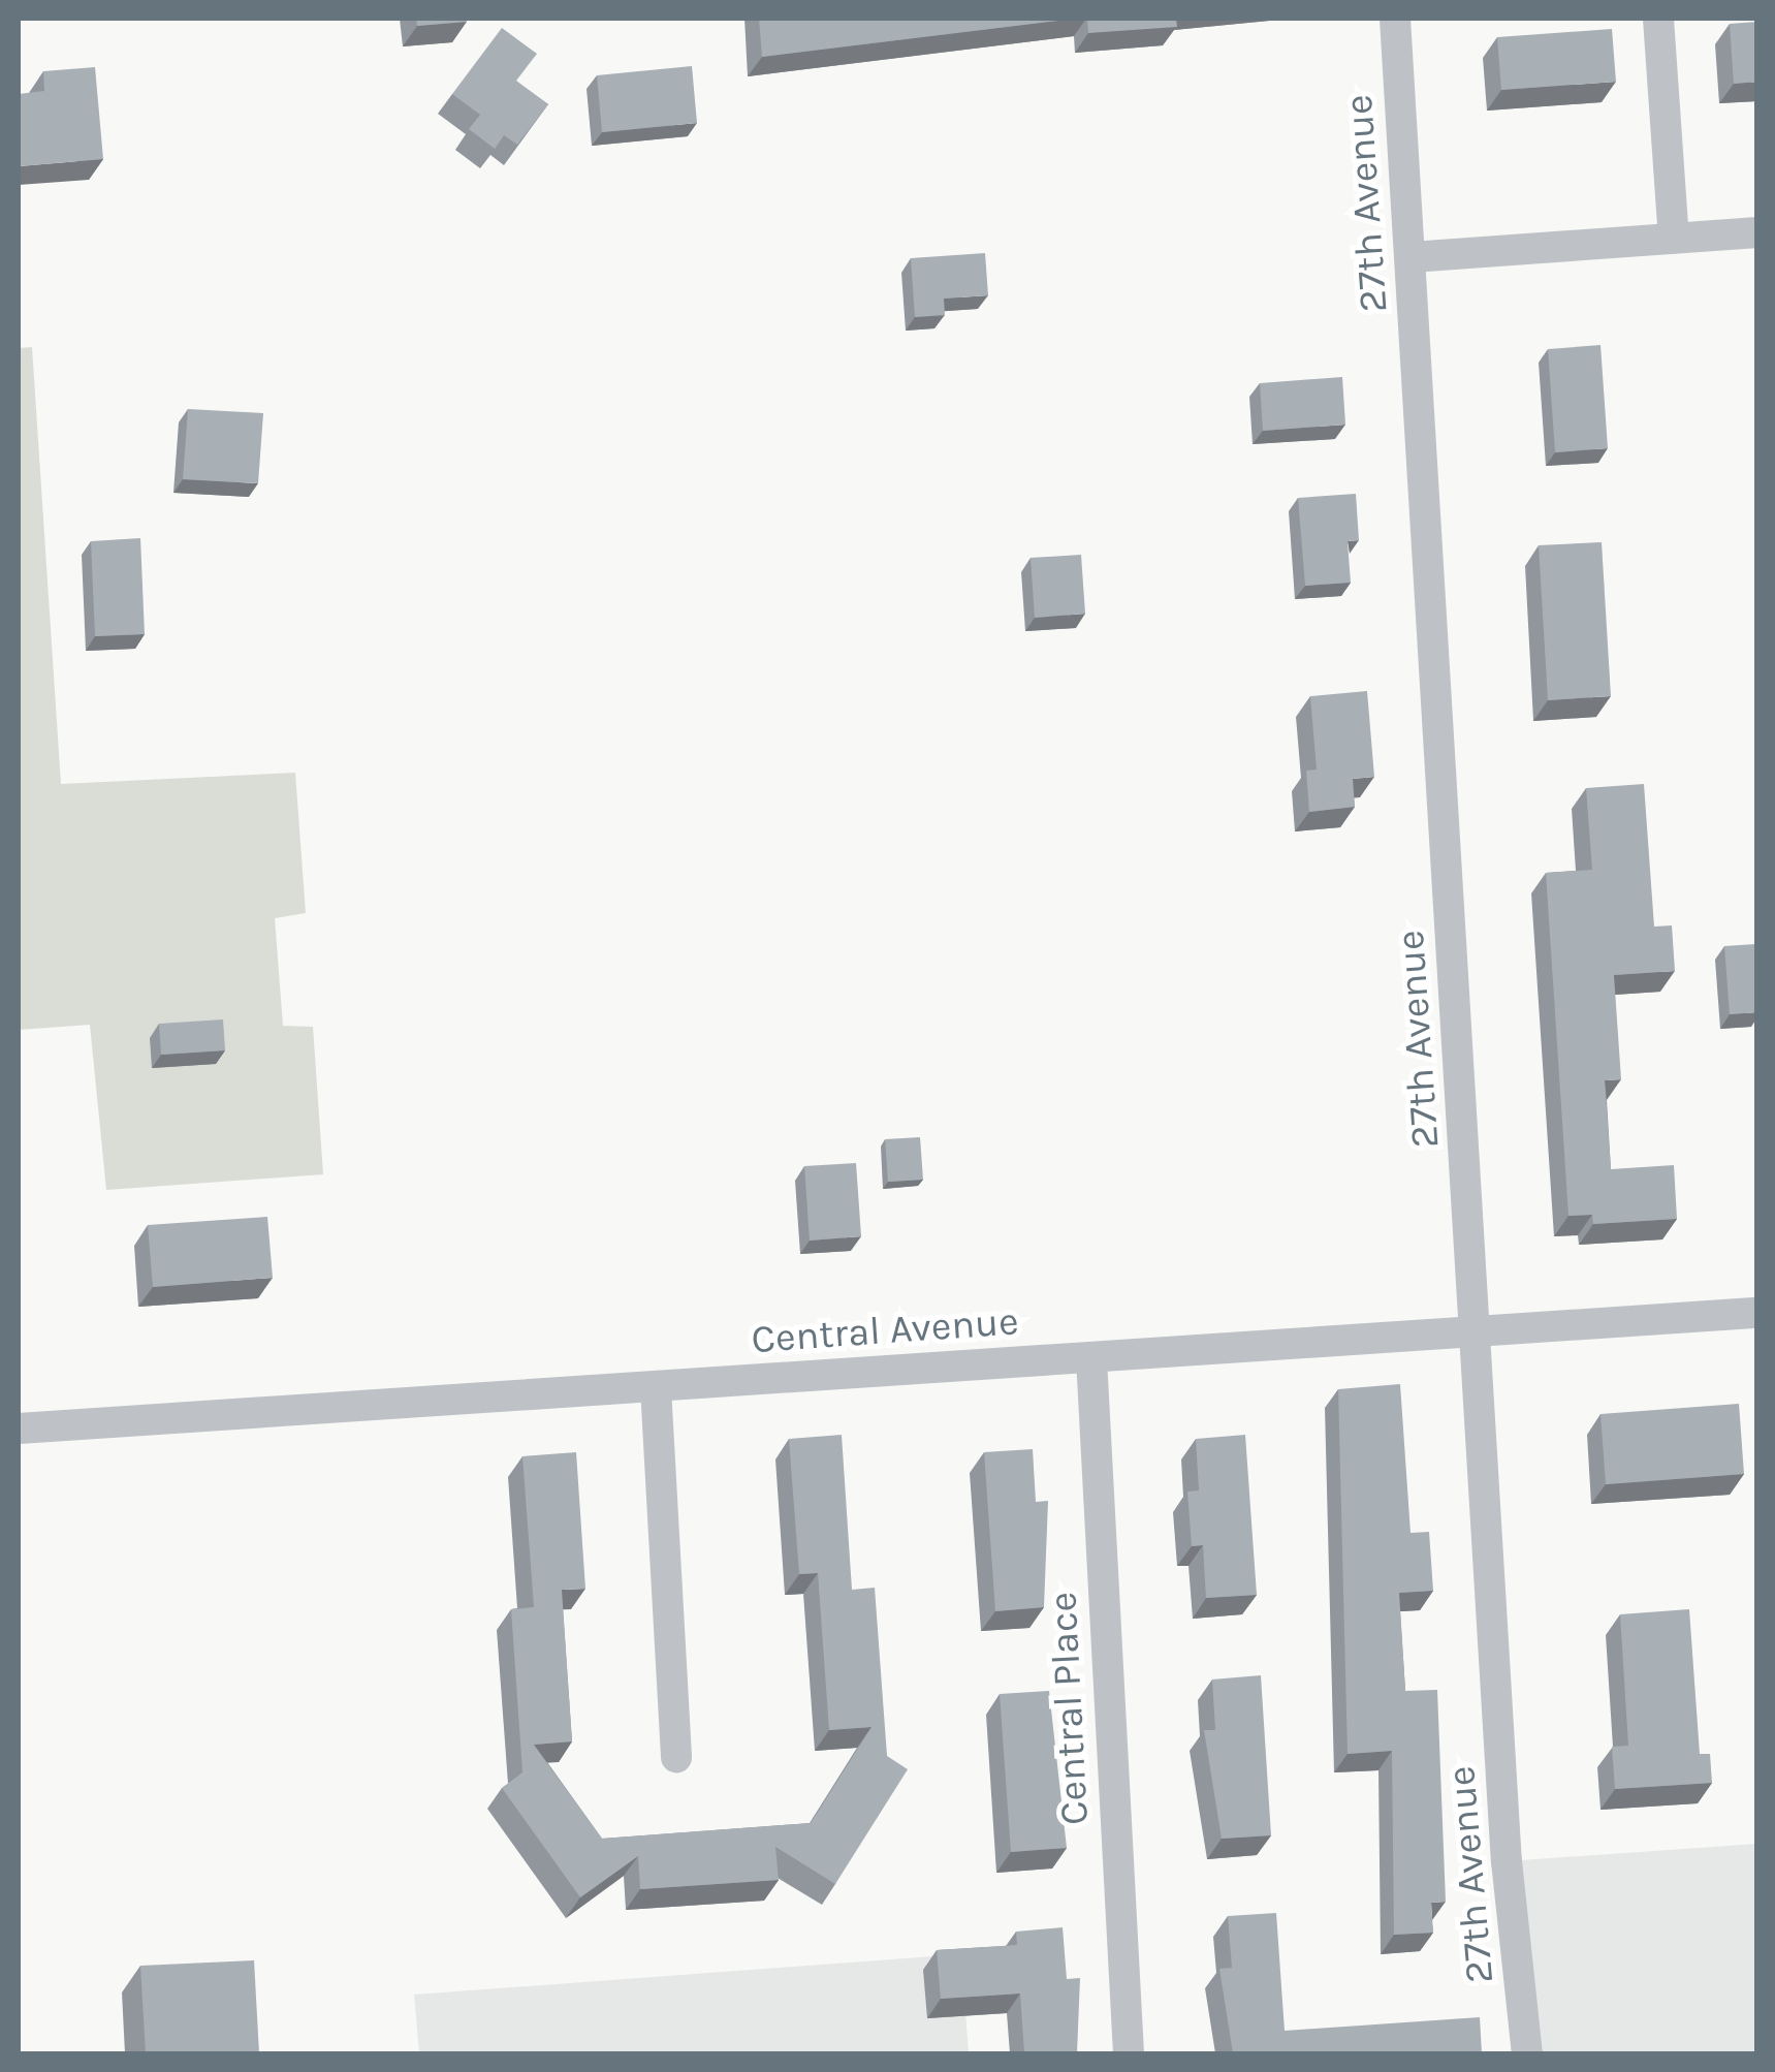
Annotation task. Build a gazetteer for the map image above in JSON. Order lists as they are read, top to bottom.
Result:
{
  "streets": {
    "street": ["27th Avenue", "Central Avenue", "Central Place"]
  },
  "crossings": [
    ["27th Avenue", "Central Avenue"],
    ["Central Avenue", "Central Place"]
  ]
}
